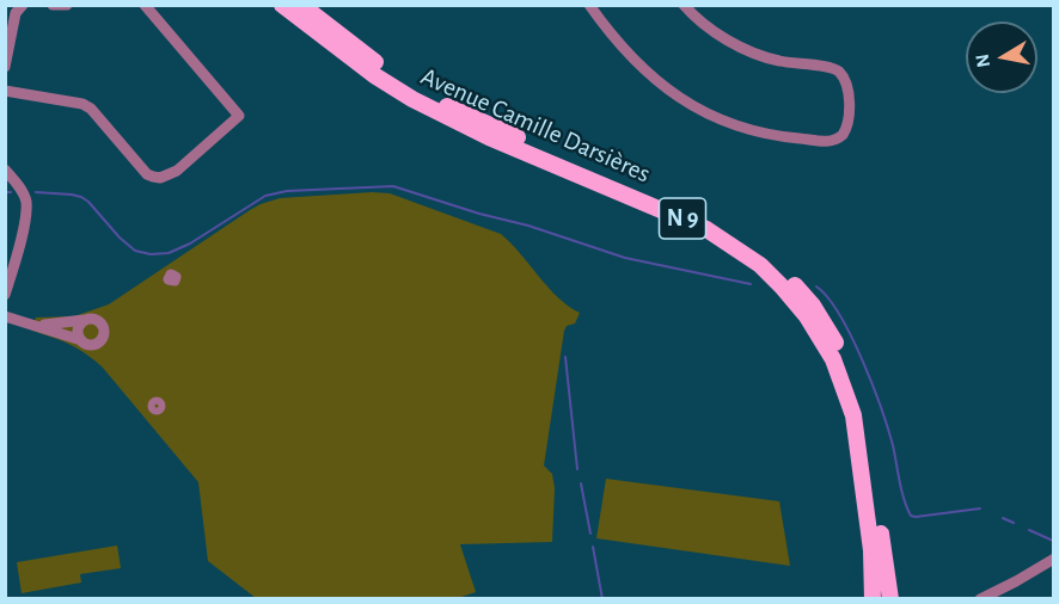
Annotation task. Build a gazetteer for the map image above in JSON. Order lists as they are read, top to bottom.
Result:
{
  "streets": {
    "main road": ["Avenue Camille Darsières", "N 9"]
  },
  "north": "left"
}
